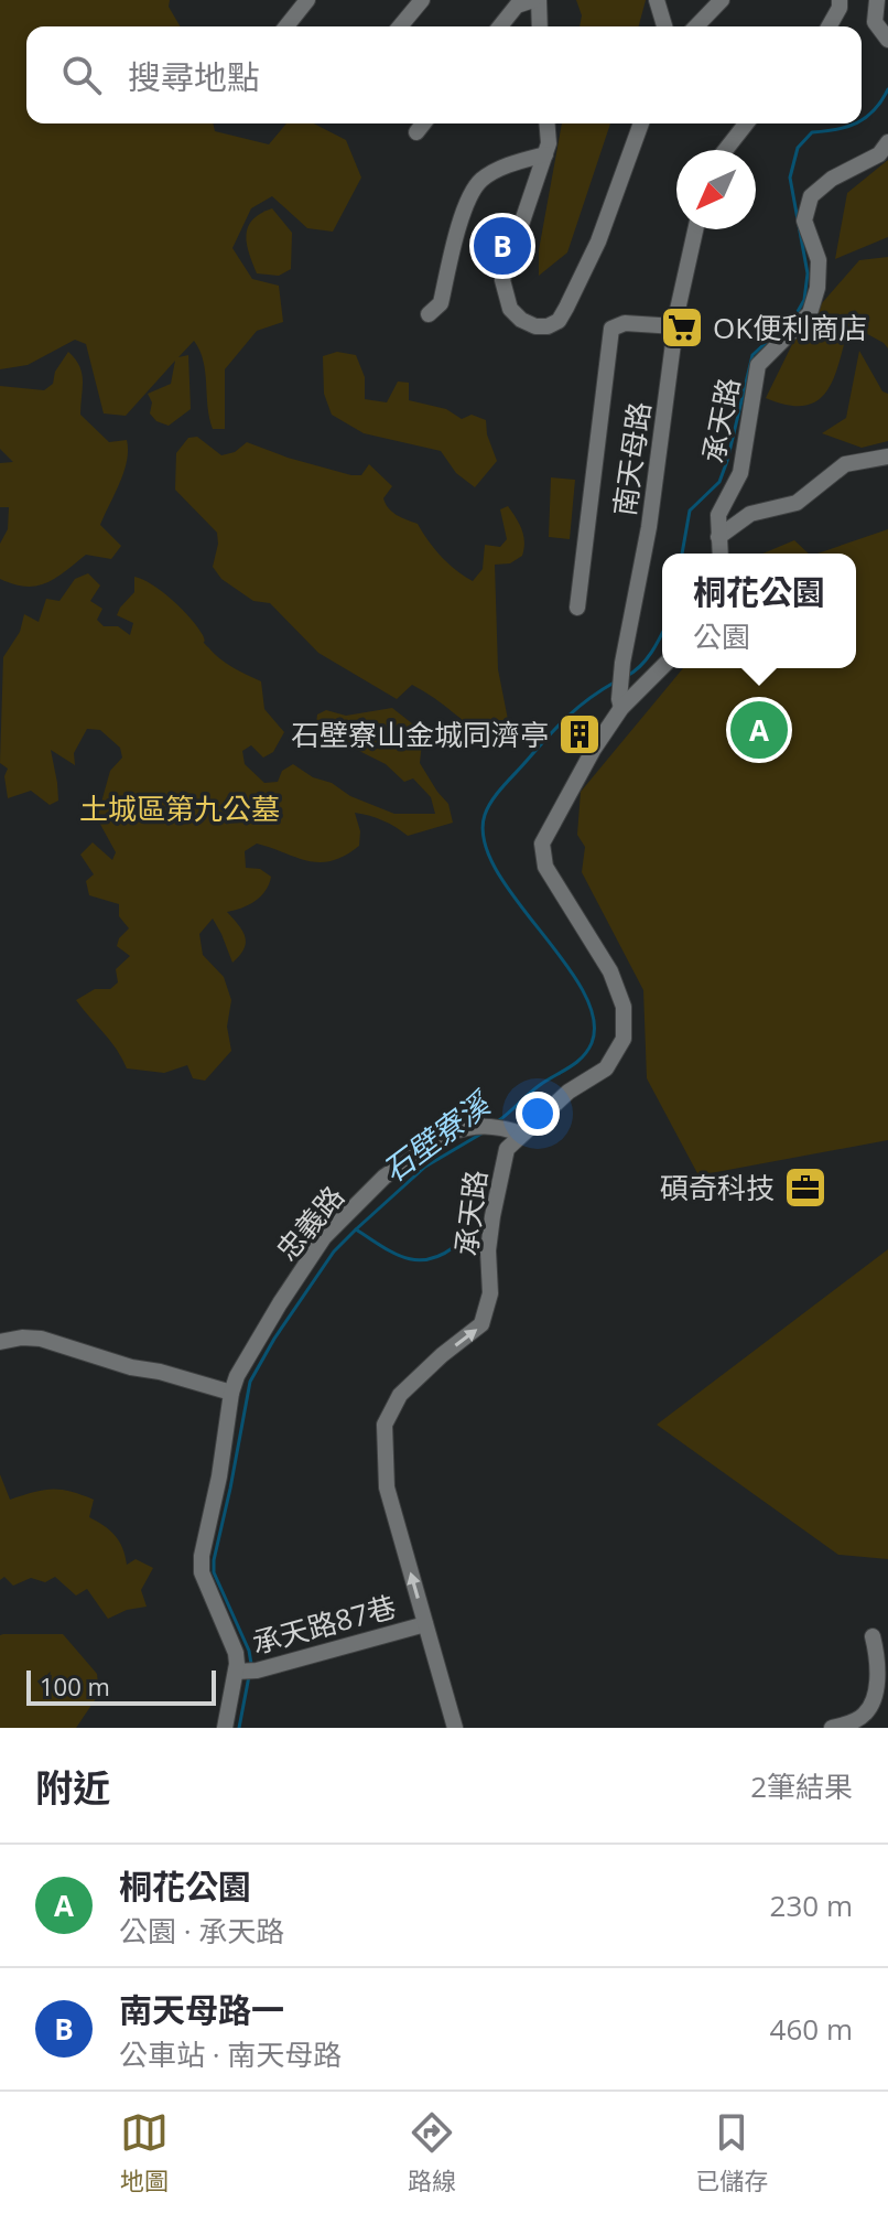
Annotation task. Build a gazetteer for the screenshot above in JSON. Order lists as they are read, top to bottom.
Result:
{
  "streets": {
    "street": [
      "承天路",
      "南天母路",
      "忠義路",
      "承天路87巷"
    ]
  },
  "crossings": [
    ["承天路", "南天母路"],
    ["承天路", "忠義路"],
    ["承天路", "承天路87巷"],
    ["忠義路", "承天路87巷"]
  ],
  "water": ["石壁寮溪"],
  "parks": ["土城區第九公墓"],
  "places": {
    "supermarket": ["OK便利商店"],
    "building": ["石壁寮山金城同濟亭"],
    "office": ["碩奇科技"]
  },
  "scale_bar": "100 m",
  "north": "bottom left",
  "page": {
    "search": "搜尋地點",
    "pins": ["B", "A"],
    "popup": ["桐花公園", "公園"],
    "scale": "100 m",
    "heading": ["附近", "2筆結果"],
    "list": [
      {
        "mark": "A",
        "name": "桐花公園",
        "note": "公園 · 承天路",
        "value": "230 m"
      },
      {
        "mark": "B",
        "name": "南天母路一",
        "note": "公車站 · 南天母路",
        "value": "460 m"
      }
    ],
    "nav": ["地圖", "路線", "已儲存"]
  }
}
